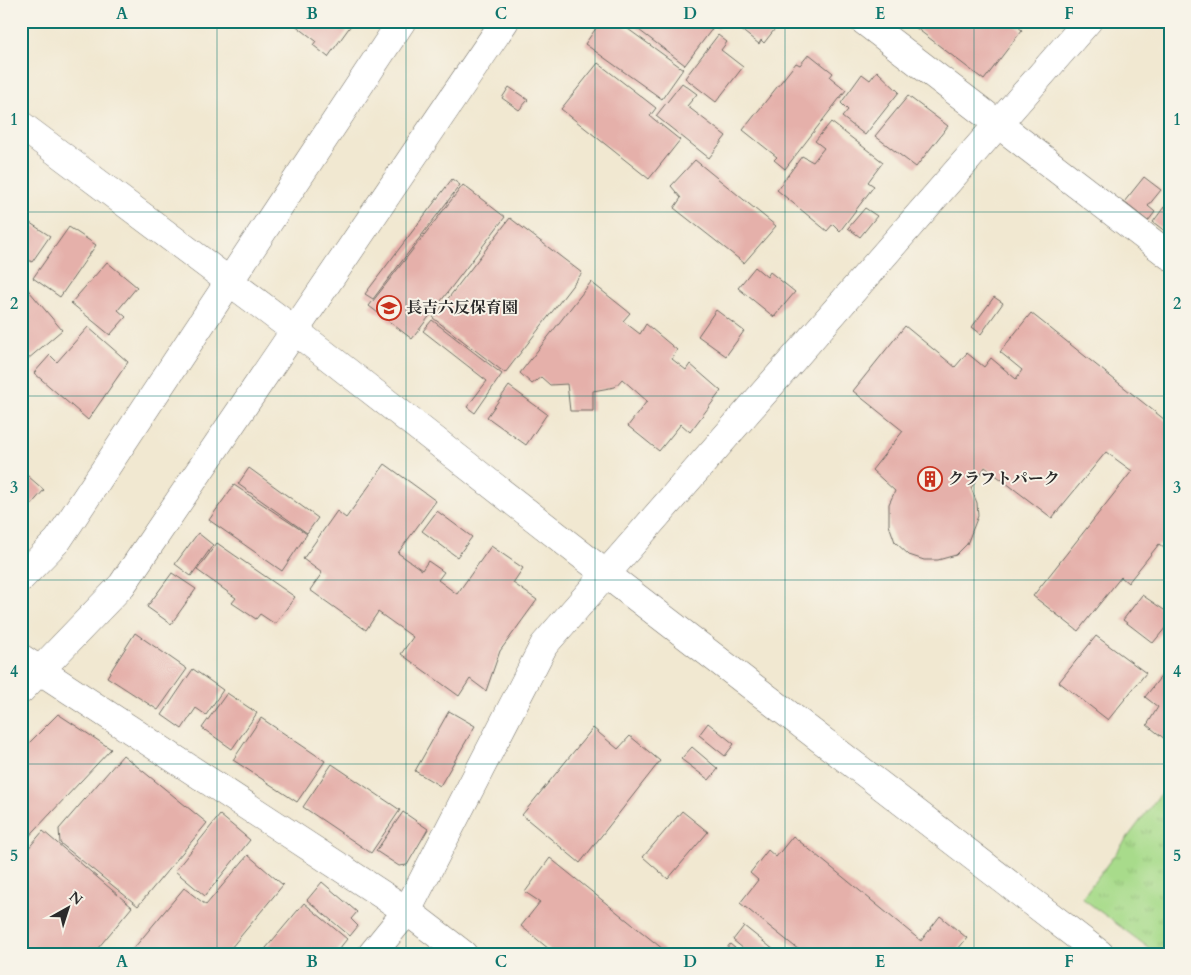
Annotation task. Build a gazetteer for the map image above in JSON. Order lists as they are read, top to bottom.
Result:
{
  "places": {
    "school or university": ["長吉六反保育園"],
    "building": ["クラフトパーク"]
  },
  "north": "top right",
  "grid": {
    "columns": [
      "A",
      "B",
      "C",
      "D",
      "E",
      "F"
    ],
    "rows": [
      "1",
      "2",
      "3",
      "4",
      "5"
    ]
  }
}
